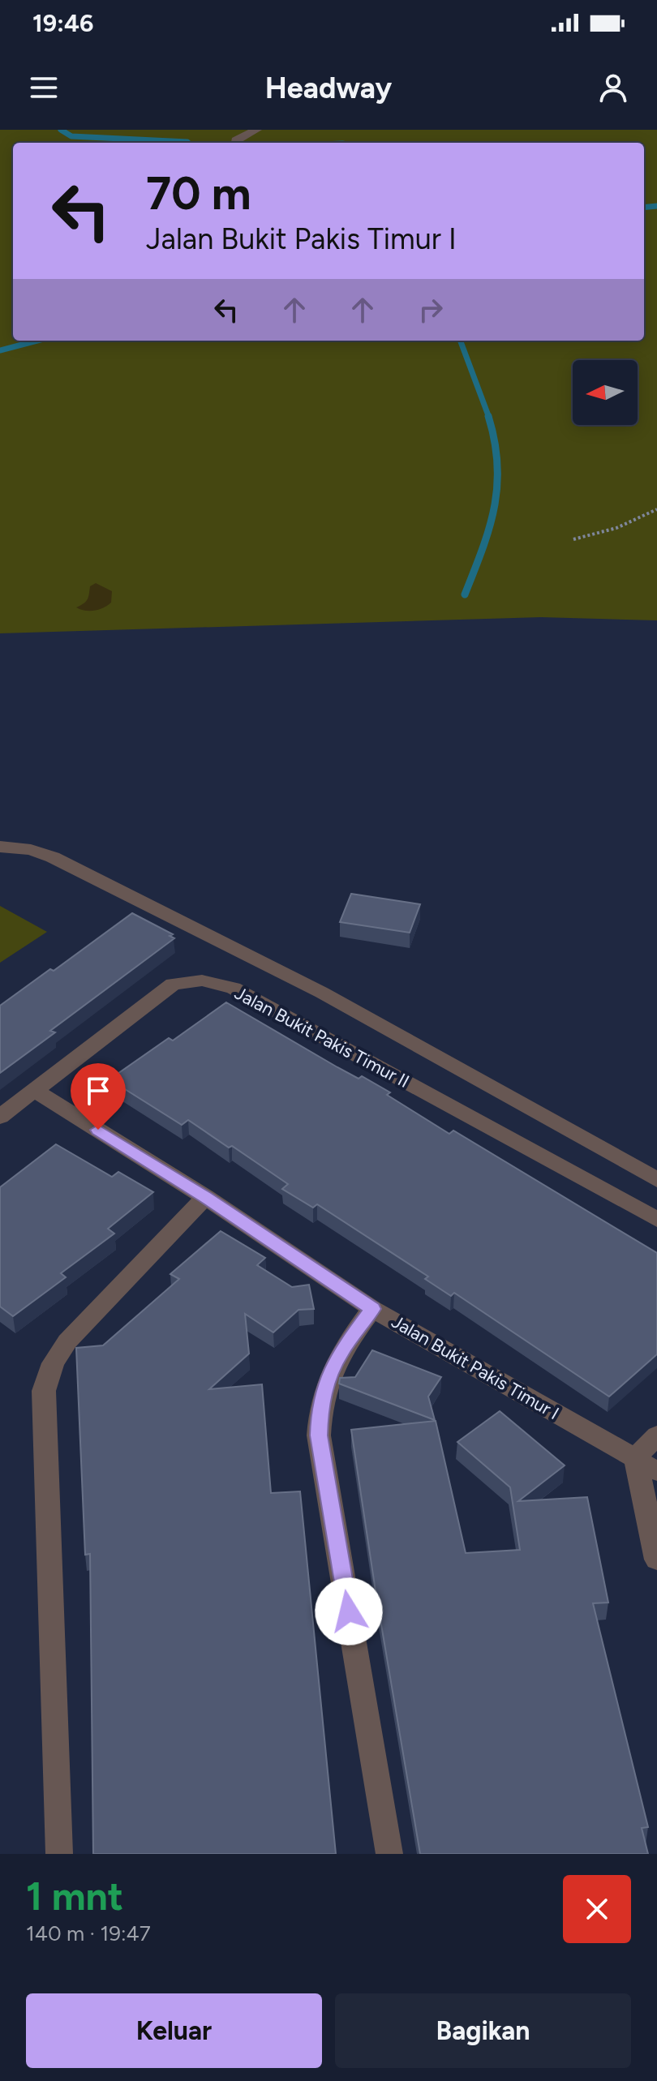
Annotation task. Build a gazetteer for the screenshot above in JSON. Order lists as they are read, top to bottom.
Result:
{
  "streets": {
    "street": ["Jalan Bukit Pakis Timur II", "Jalan Bukit Pakis Timur I"]
  },
  "crossings": [
    ["Jalan Bukit Pakis Timur II", "Jalan Bukit Pakis Timur I"]
  ],
  "north": "left",
  "page": {
    "status": "19:46",
    "header": "Headway",
    "turn": ["70 m", "Jalan Bukit Pakis Timur I"],
    "heading": ["1 mnt", "140 m · 19:47"],
    "buttons": ["Keluar", "Bagikan"]
  }
}
